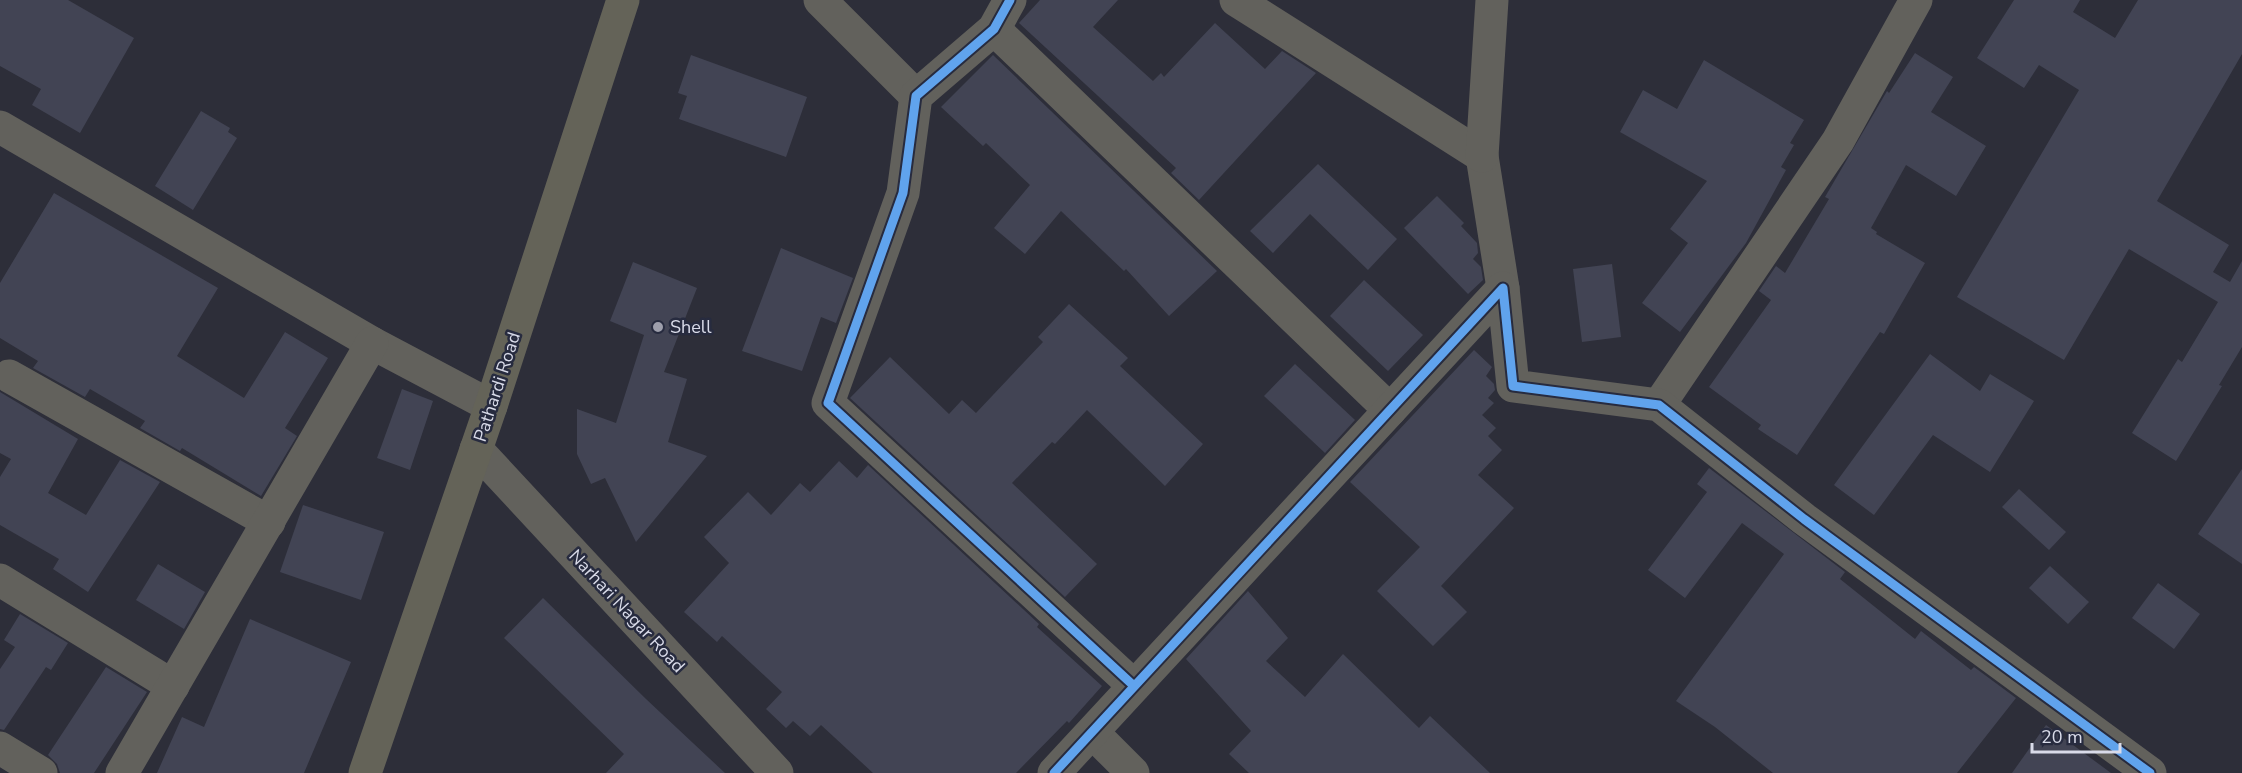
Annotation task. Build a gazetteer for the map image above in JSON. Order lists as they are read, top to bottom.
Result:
{
  "streets": {
    "main road": ["Pathardi Road"],
    "street": ["Narhari Nagar Road"]
  },
  "crossings": [
    ["Pathardi Road", "Narhari Nagar Road"]
  ],
  "places": ["Shell"],
  "scale_bar": "20 m"
}
